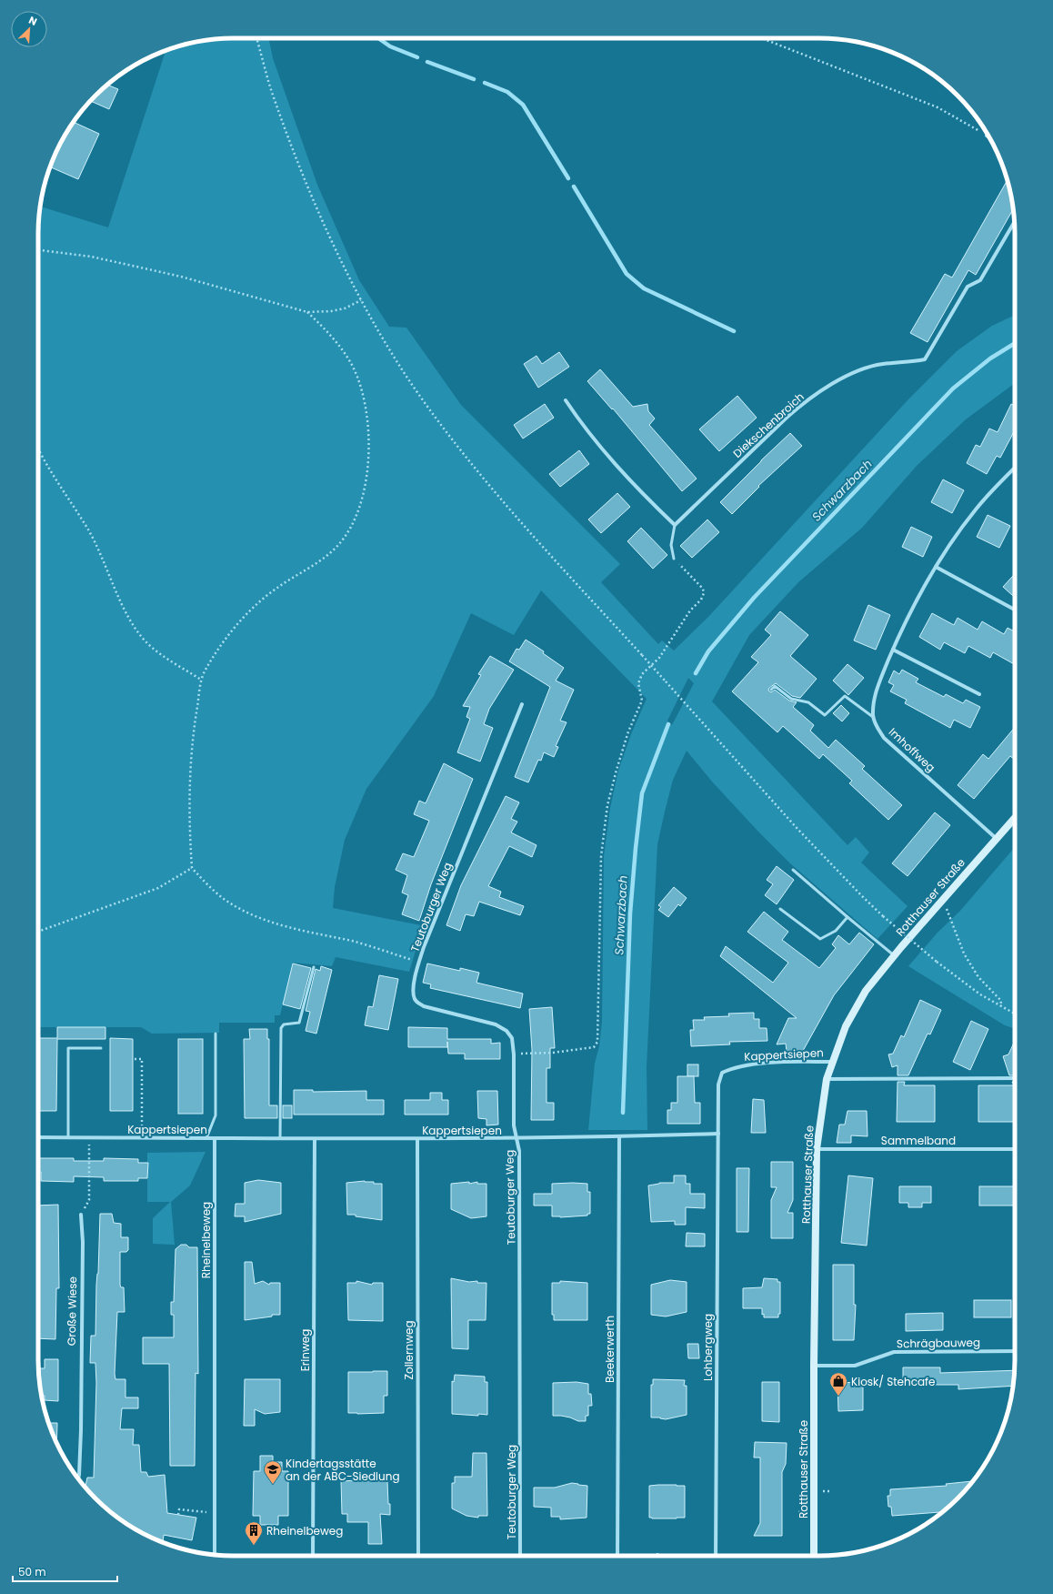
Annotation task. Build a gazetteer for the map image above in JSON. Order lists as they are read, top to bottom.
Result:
{
  "streets": {
    "main road": ["Rotthauser Straße"],
    "street": [
      "Diekschenbroich",
      "Imhoffweg",
      "Teutoburger Weg",
      "Kappertsiepen",
      "Sammelband",
      "Rheinelbeweg",
      "Große Wiese",
      "Schrägbauweg",
      "Lohbergweg",
      "Beekerwerth",
      "Erinweg",
      "Zollernweg"
    ]
  },
  "crossings": [
    ["Imhoffweg", "Rotthauser Straße"],
    ["Rotthauser Straße", "Kappertsiepen"],
    ["Rotthauser Straße", "Sammelband"],
    ["Rotthauser Straße", "Schrägbauweg"],
    ["Teutoburger Weg", "Kappertsiepen"],
    ["Kappertsiepen", "Rheinelbeweg"],
    ["Kappertsiepen", "Lohbergweg"],
    ["Kappertsiepen", "Beekerwerth"],
    ["Kappertsiepen", "Erinweg"],
    ["Kappertsiepen", "Zollernweg"]
  ],
  "water": ["Schwarzbach"],
  "places": {
    "shop": ["Kiosk/ Stehcafe"],
    "school or university": ["Kindertagsstätte an der ABC-Siedlung"],
    "building": ["Rheinelbeweg"]
  },
  "scale_bar": "50 m",
  "north": "top right"
}
